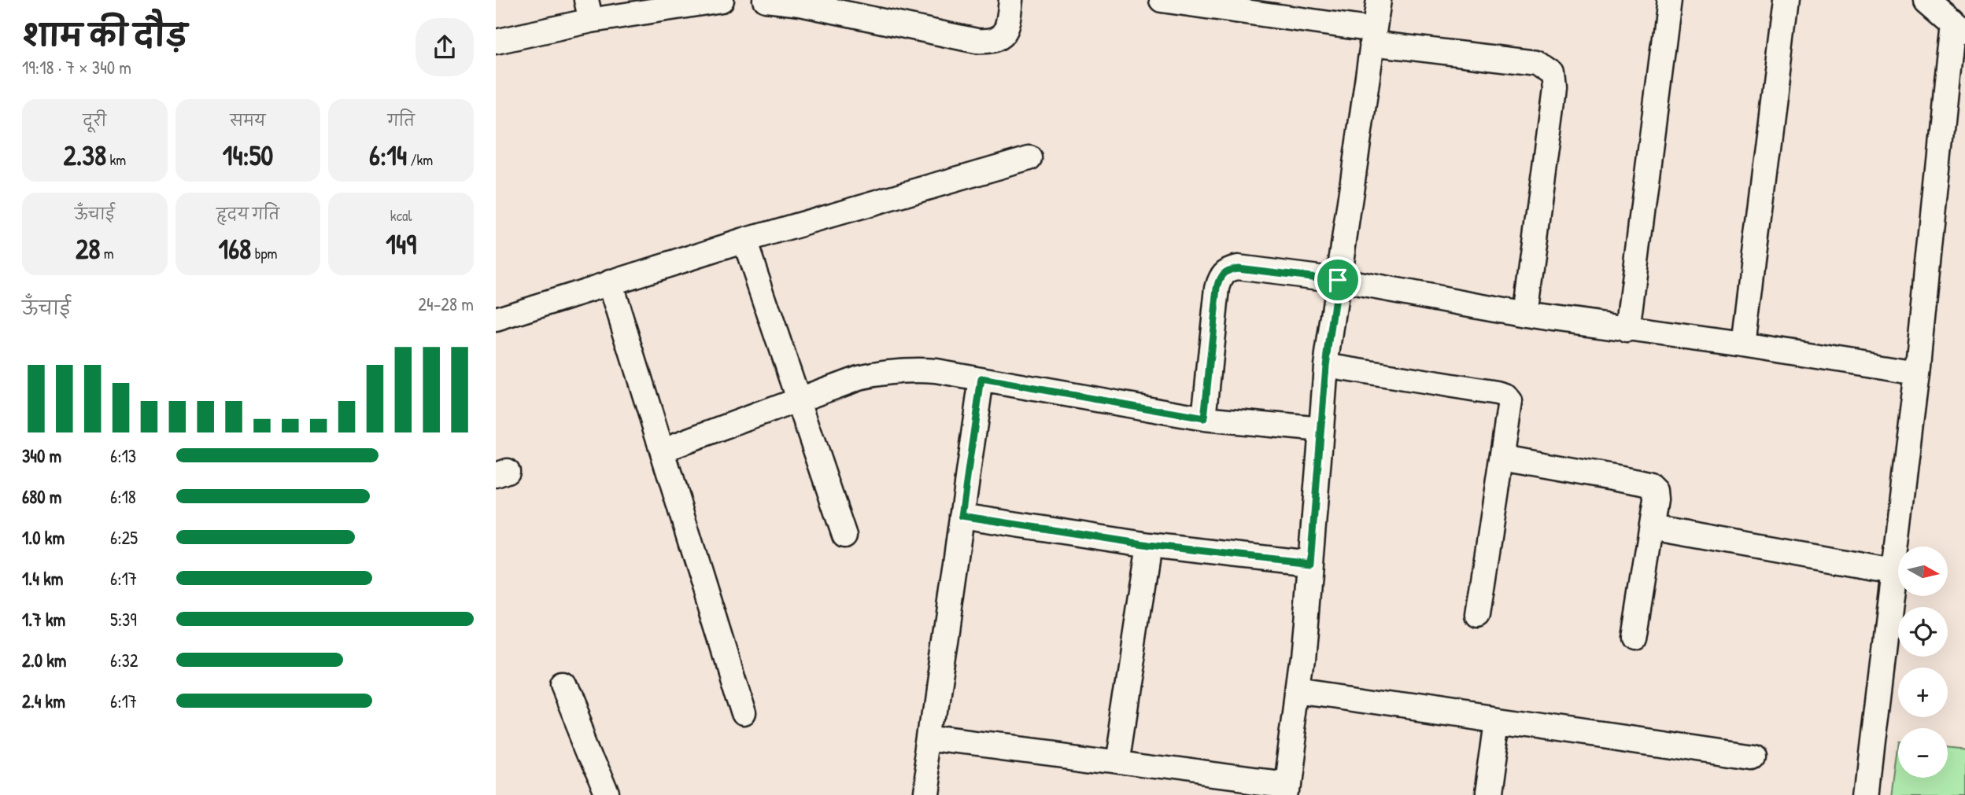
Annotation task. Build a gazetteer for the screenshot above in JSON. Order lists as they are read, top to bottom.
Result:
{
  "north": "right",
  "page": {
    "heading": ["शाम की दौड़", "19:18 · 7 × 340 m"],
    "stats": [
      ["दूरी", "2.38 km"],
      ["समय", "14:50"],
      ["गति", "6:14 /km"],
      ["ऊँचाई", "28 m"],
      ["हृदय गति", "168 bpm"],
      ["kcal", "149"]
    ],
    "chart": ["ऊँचाई", "24–28 m"],
    "list": [
      {
        "name": "340 m",
        "note": "6:13"
      },
      {
        "name": "680 m",
        "note": "6:18"
      },
      {
        "name": "1.0 km",
        "note": "6:25"
      },
      {
        "name": "1.4 km",
        "note": "6:17"
      },
      {
        "name": "1.7 km",
        "note": "5:39"
      },
      {
        "name": "2.0 km",
        "note": "6:32"
      },
      {
        "name": "2.4 km",
        "note": "6:17"
      }
    ],
    "map_buttons": ["+", "−"]
  }
}
